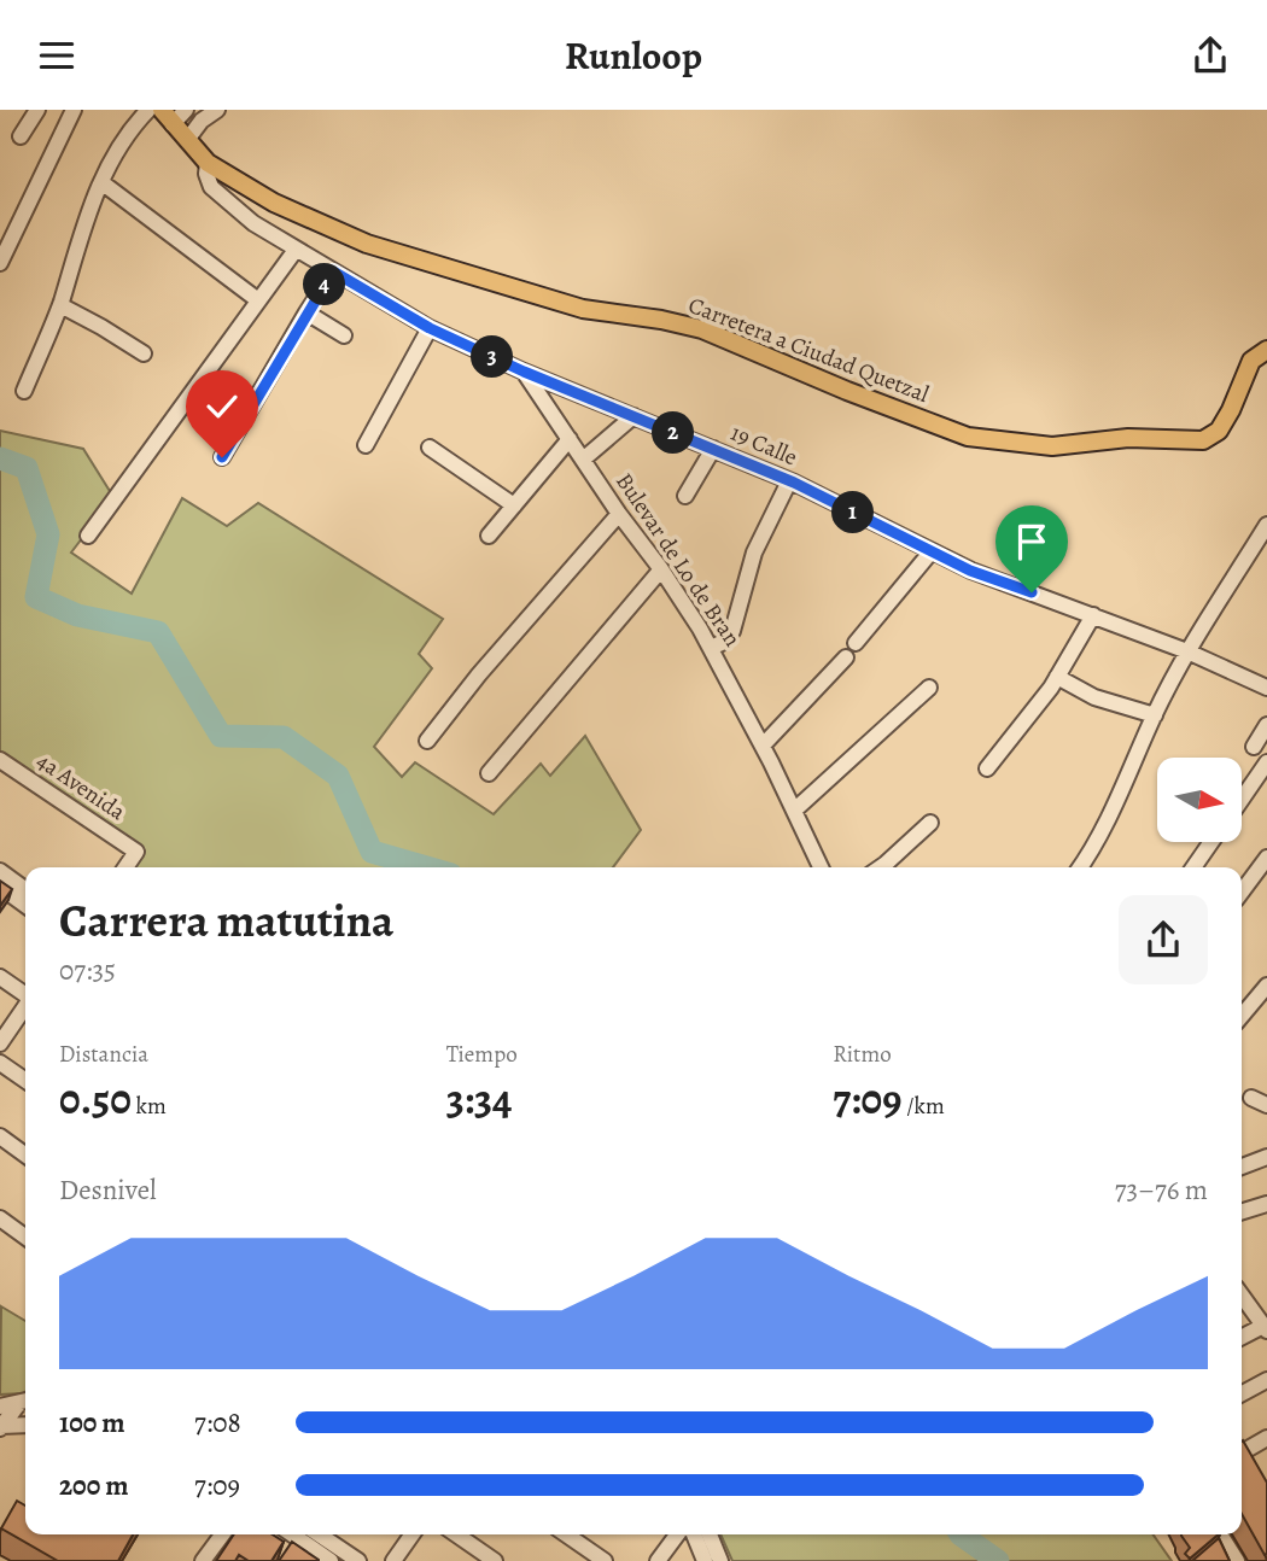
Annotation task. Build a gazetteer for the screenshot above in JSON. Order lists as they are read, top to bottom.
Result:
{
  "streets": {
    "main road": ["Carretera a Ciudad Quetzal", "19 Calle"],
    "street": ["Bulevar de Lo de Bran", "4a Avenida"]
  },
  "crossings": [
    ["Carretera a Ciudad Quetzal", "19 Calle"],
    ["19 Calle", "Bulevar de Lo de Bran"]
  ],
  "north": "right",
  "page": {
    "header": "Runloop",
    "pins": [
      "4",
      "3",
      "2",
      "1"
    ],
    "heading": ["Carrera matutina", "07:35"],
    "stats": [
      ["Distancia", "0.50 km"],
      ["Tiempo", "3:34"],
      ["Ritmo", "7:09 /km"]
    ],
    "chart": ["Desnivel", "73–76 m"],
    "list": [
      {
        "name": "100 m",
        "note": "7:08"
      },
      {
        "name": "200 m",
        "note": "7:09"
      }
    ]
  }
}
